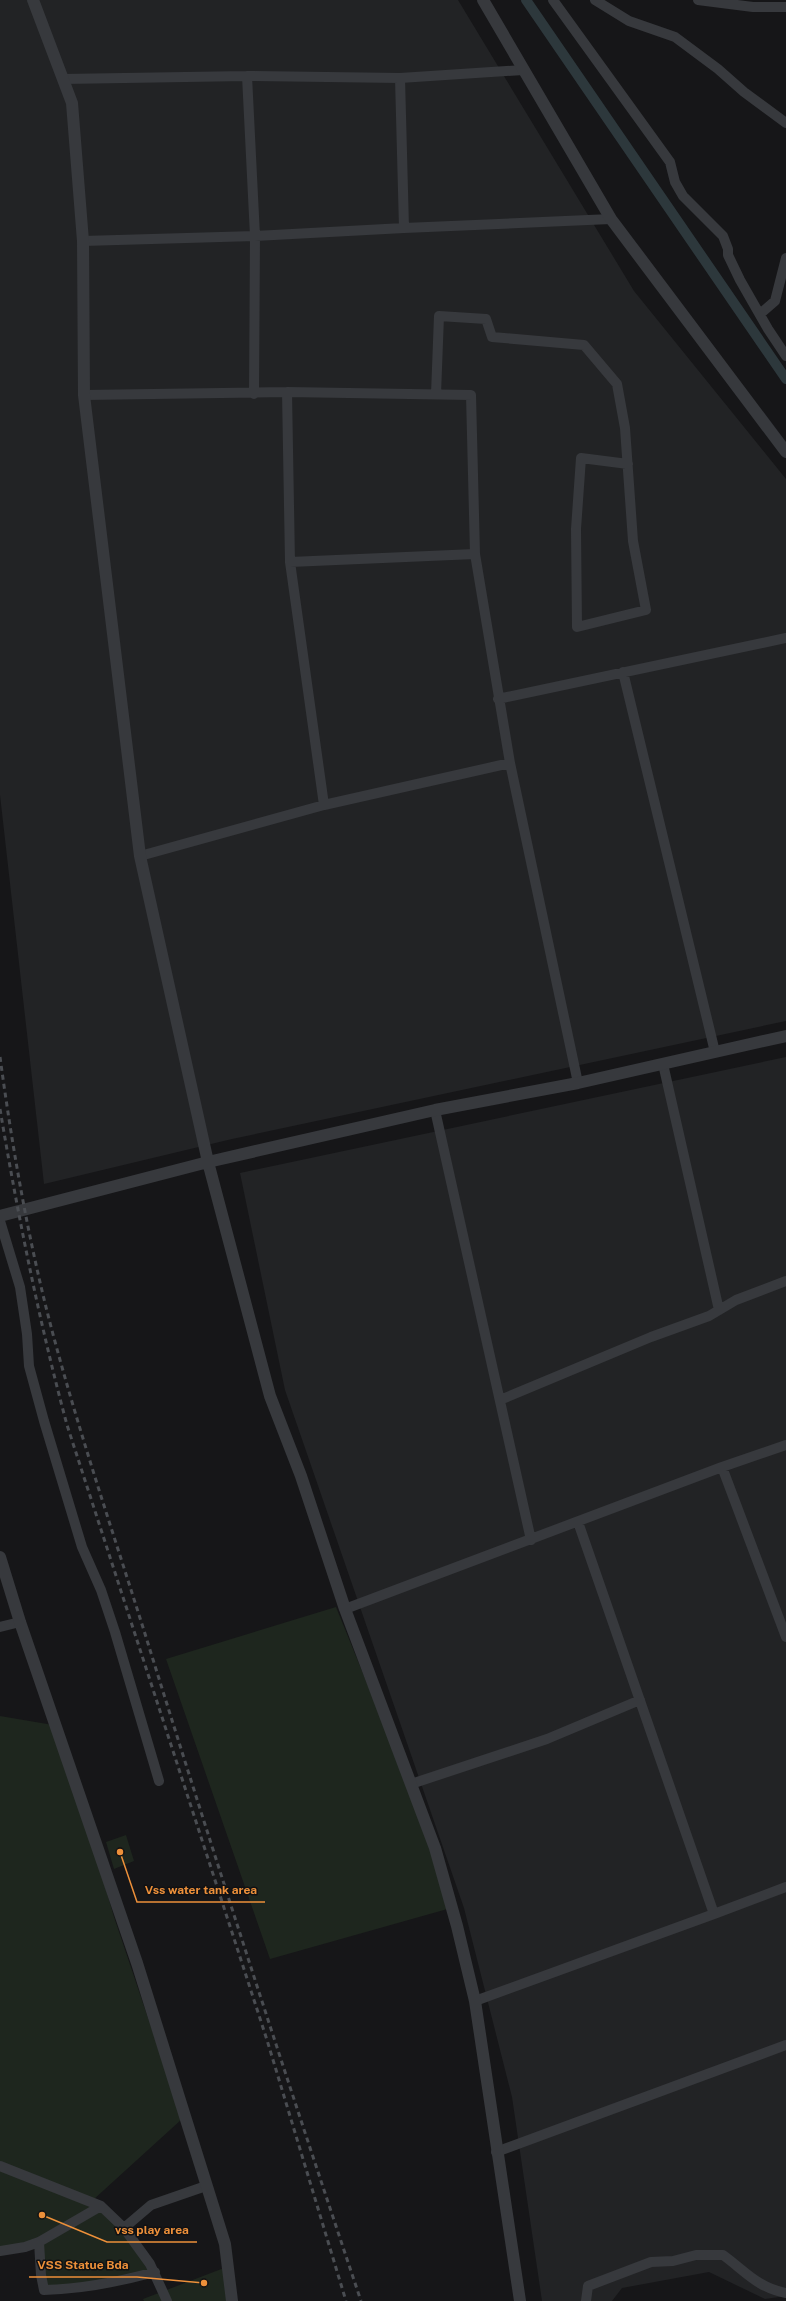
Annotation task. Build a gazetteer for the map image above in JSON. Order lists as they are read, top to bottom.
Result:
{
  "places": ["Vss water tank area", "vss play area", "VSS Statue Bda"]
}
